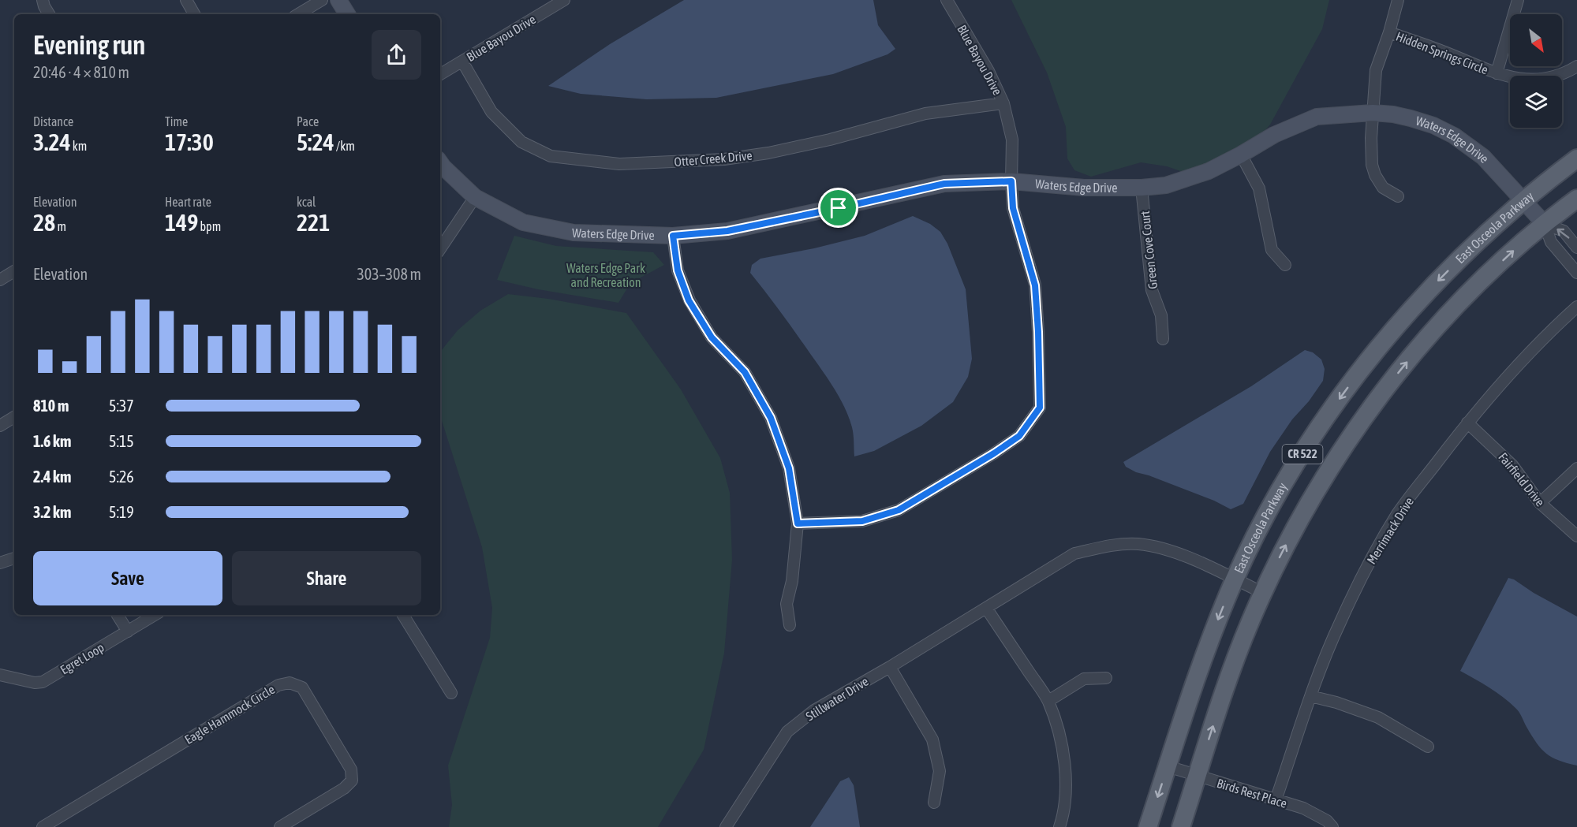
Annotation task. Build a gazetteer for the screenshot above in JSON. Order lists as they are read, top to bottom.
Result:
{
  "streets": {
    "main road": ["East Osceola Parkway", "CR 522"],
    "street": [
      "Blue Bayou Drive",
      "Hidden Springs Circle",
      "Waters Edge Drive",
      "Otter Creek Drive",
      "Green Cove Court",
      "Fairfield Drive",
      "Merrimack Drive",
      "Egret Loop",
      "Stillwater Drive",
      "Eagle Hammock Circle",
      "Birds Rest Place"
    ]
  },
  "crossings": [
    ["Blue Bayou Drive", "Waters Edge Drive"],
    ["Blue Bayou Drive", "Otter Creek Drive"],
    ["Hidden Springs Circle", "Waters Edge Drive"],
    ["Waters Edge Drive", "East Osceola Parkway"],
    ["Waters Edge Drive", "Green Cove Court"],
    ["Waters Edge Drive", "CR 522"],
    ["East Osceola Parkway", "Stillwater Drive"],
    ["East Osceola Parkway", "Birds Rest Place"],
    ["CR 522", "Stillwater Drive"],
    ["CR 522", "Birds Rest Place"],
    ["Fairfield Drive", "Merrimack Drive"],
    ["Merrimack Drive", "Birds Rest Place"]
  ],
  "parks": ["Waters Edge Park and Recreation"],
  "north": "bottom right",
  "page": {
    "heading": ["Evening run", "20:46 · 4 × 810 m"],
    "stats": [
      ["Distance", "3.24 km"],
      ["Time", "17:30"],
      ["Pace", "5:24 /km"],
      ["Elevation", "28 m"],
      ["Heart rate", "149 bpm"],
      ["kcal", "221"]
    ],
    "chart": ["Elevation", "303–308 m"],
    "list": [
      {
        "name": "810 m",
        "note": "5:37"
      },
      {
        "name": "1.6 km",
        "note": "5:15"
      },
      {
        "name": "2.4 km",
        "note": "5:26"
      },
      {
        "name": "3.2 km",
        "note": "5:19"
      }
    ],
    "buttons": ["Save", "Share"]
  }
}
